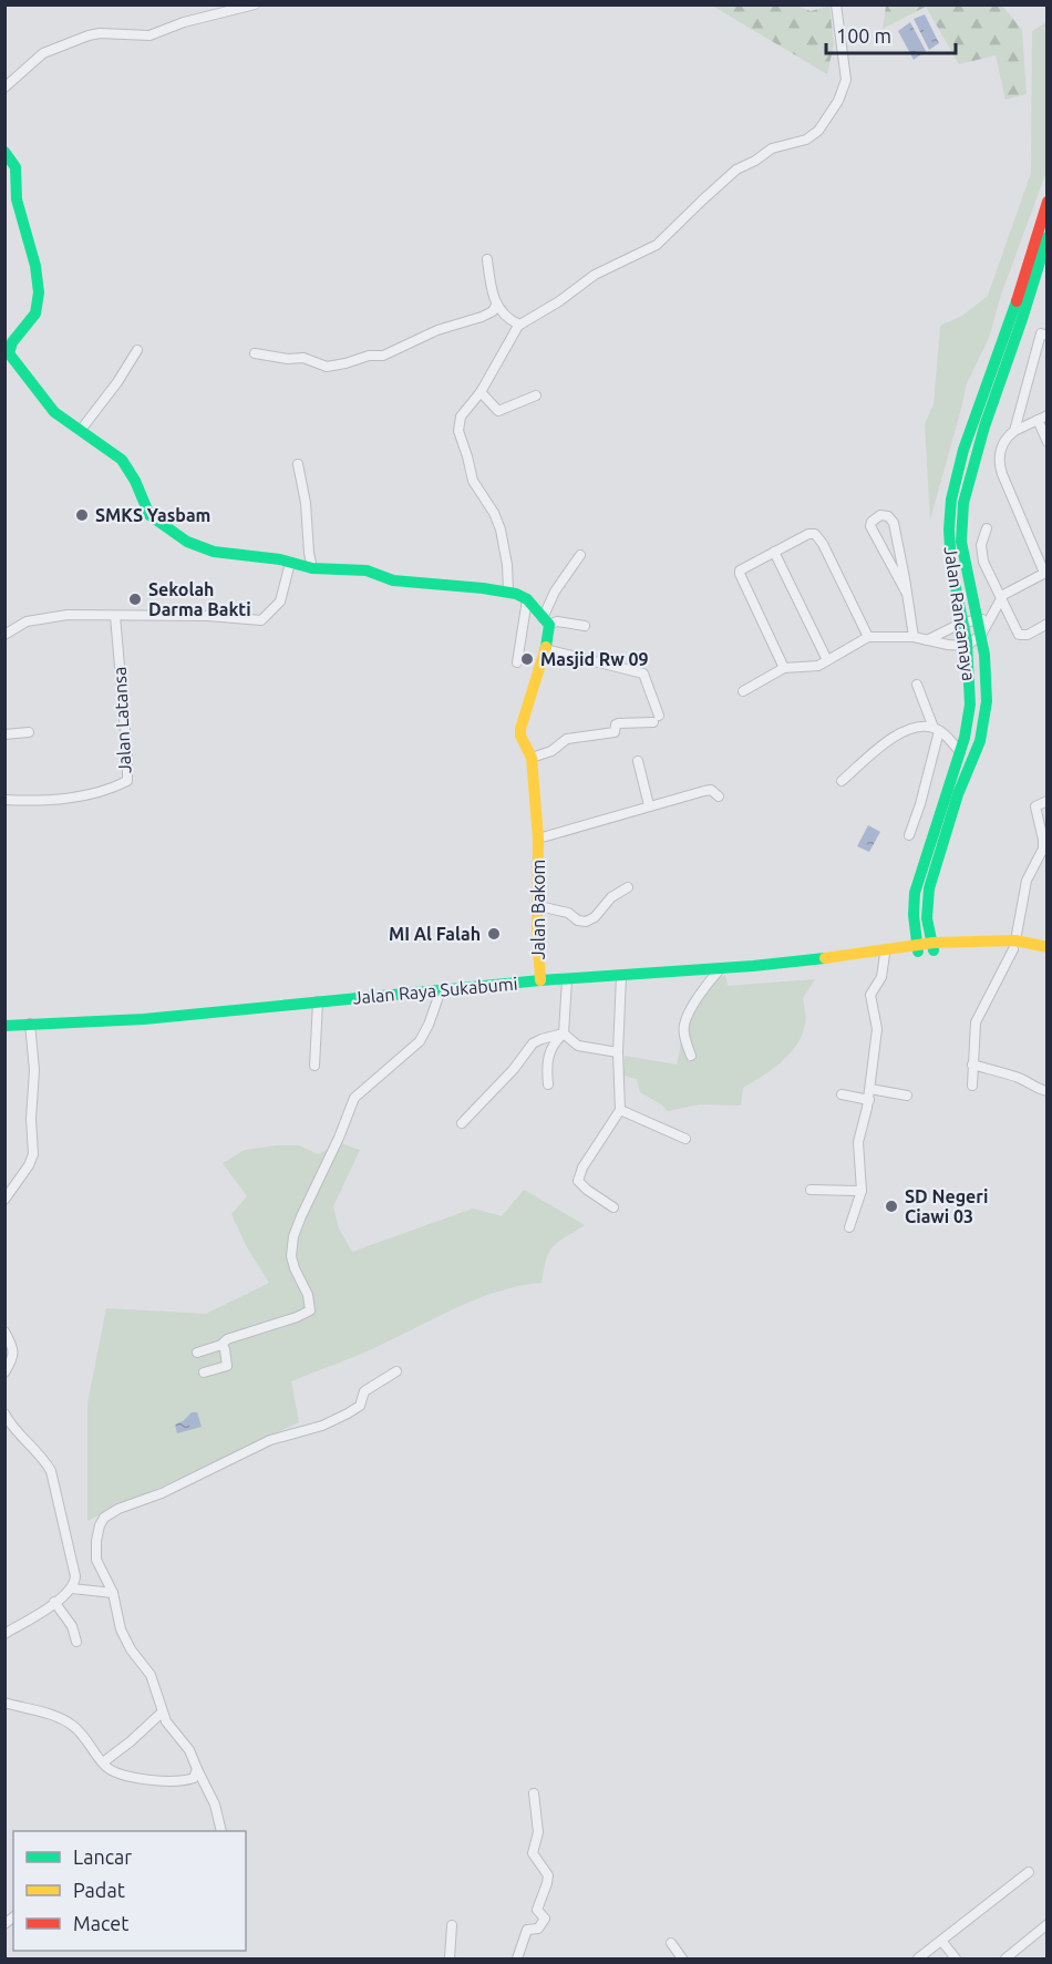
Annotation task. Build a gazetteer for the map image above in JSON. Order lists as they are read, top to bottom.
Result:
{
  "streets": {
    "main road": ["Jalan Rancamaya", "Jalan Bakom", "Jalan Raya Sukabumi"],
    "street": ["Jalan Latansa"]
  },
  "crossings": [
    ["Jalan Rancamaya", "Jalan Raya Sukabumi"],
    ["Jalan Bakom", "Jalan Raya Sukabumi"]
  ],
  "places": [
    "SMKS Yasbam",
    "Sekolah Darma Bakti",
    "Masjid Rw 09",
    "MI Al Falah",
    "SD Negeri Ciawi 03"
  ],
  "legend": ["Lancar", "Padat", "Macet"],
  "scale_bar": "100 m"
}
